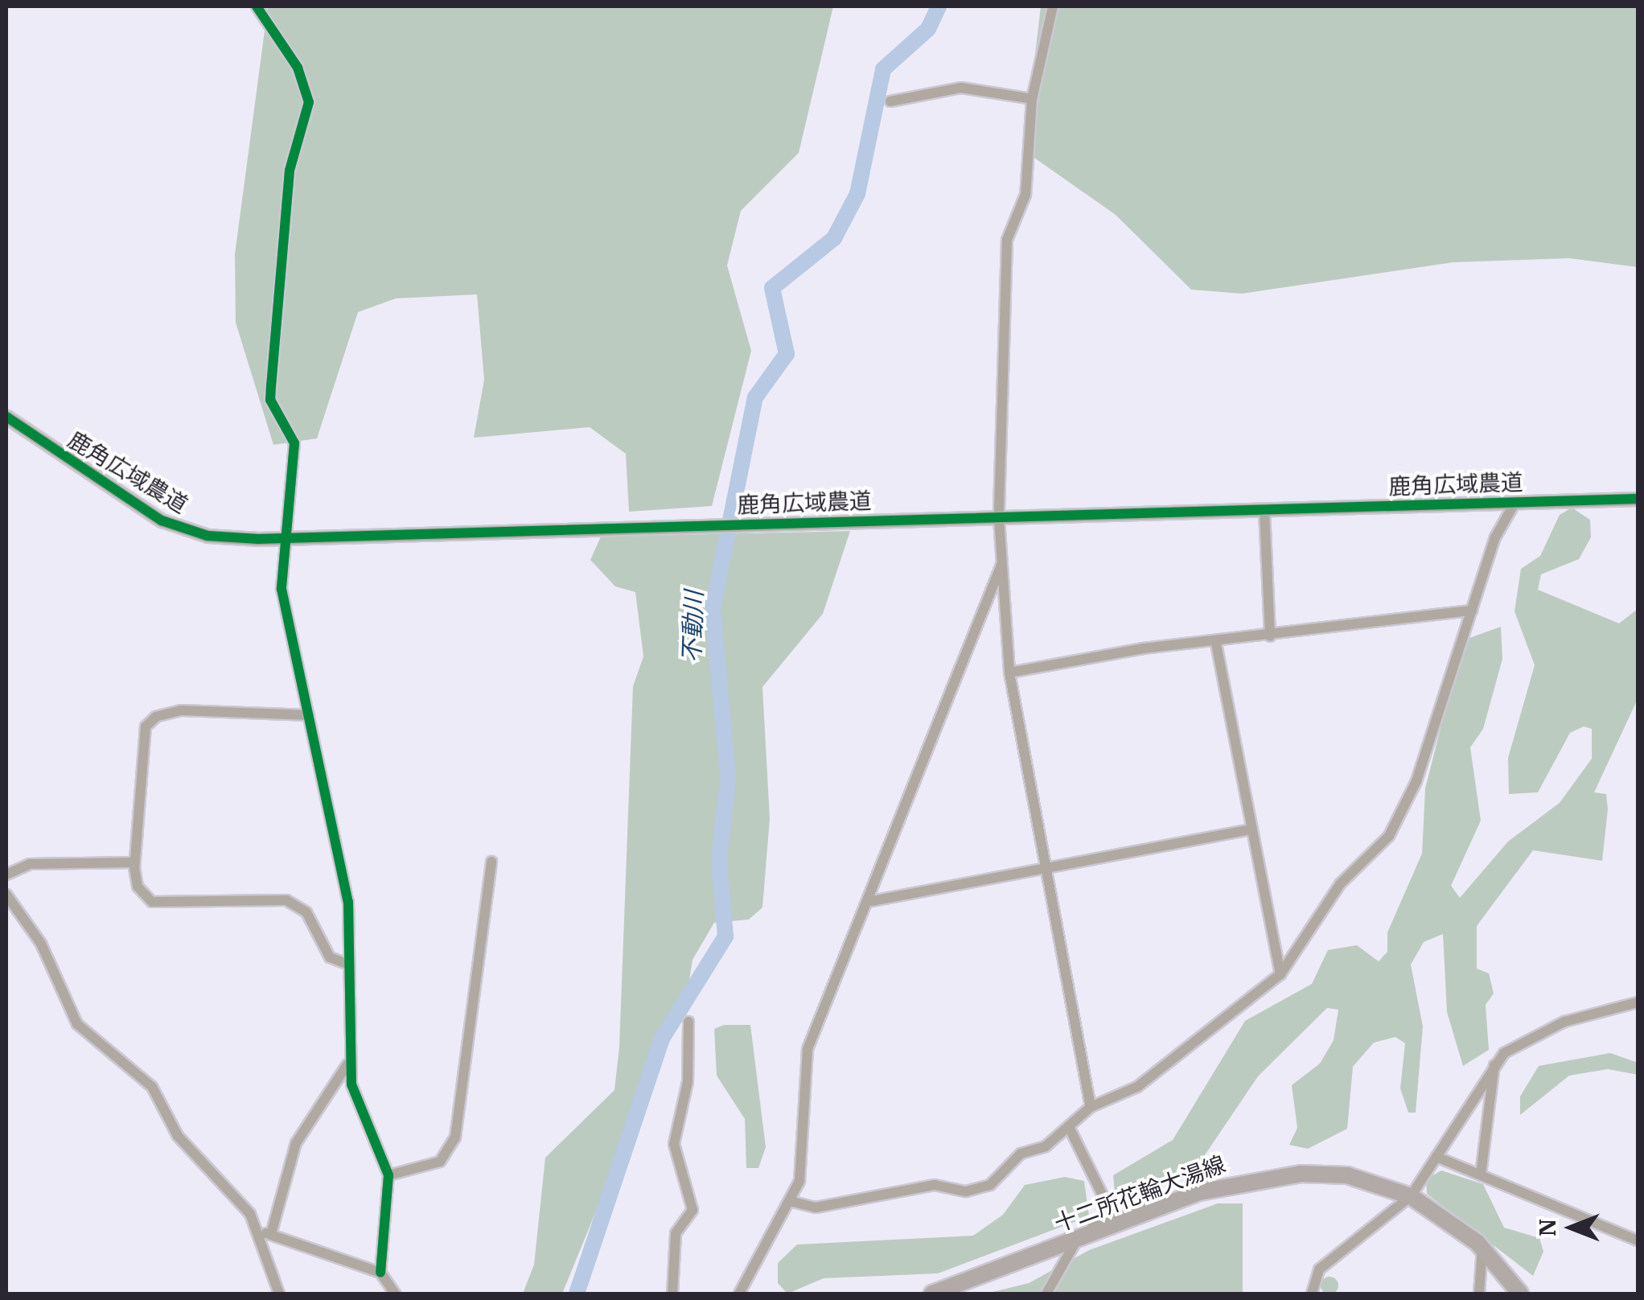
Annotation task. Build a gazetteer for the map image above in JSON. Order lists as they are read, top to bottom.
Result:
{
  "streets": {
    "main road": ["十二所花輪大湯線"],
    "street": ["鹿角広域農道"]
  },
  "water": ["不動川"],
  "north": "left"
}
